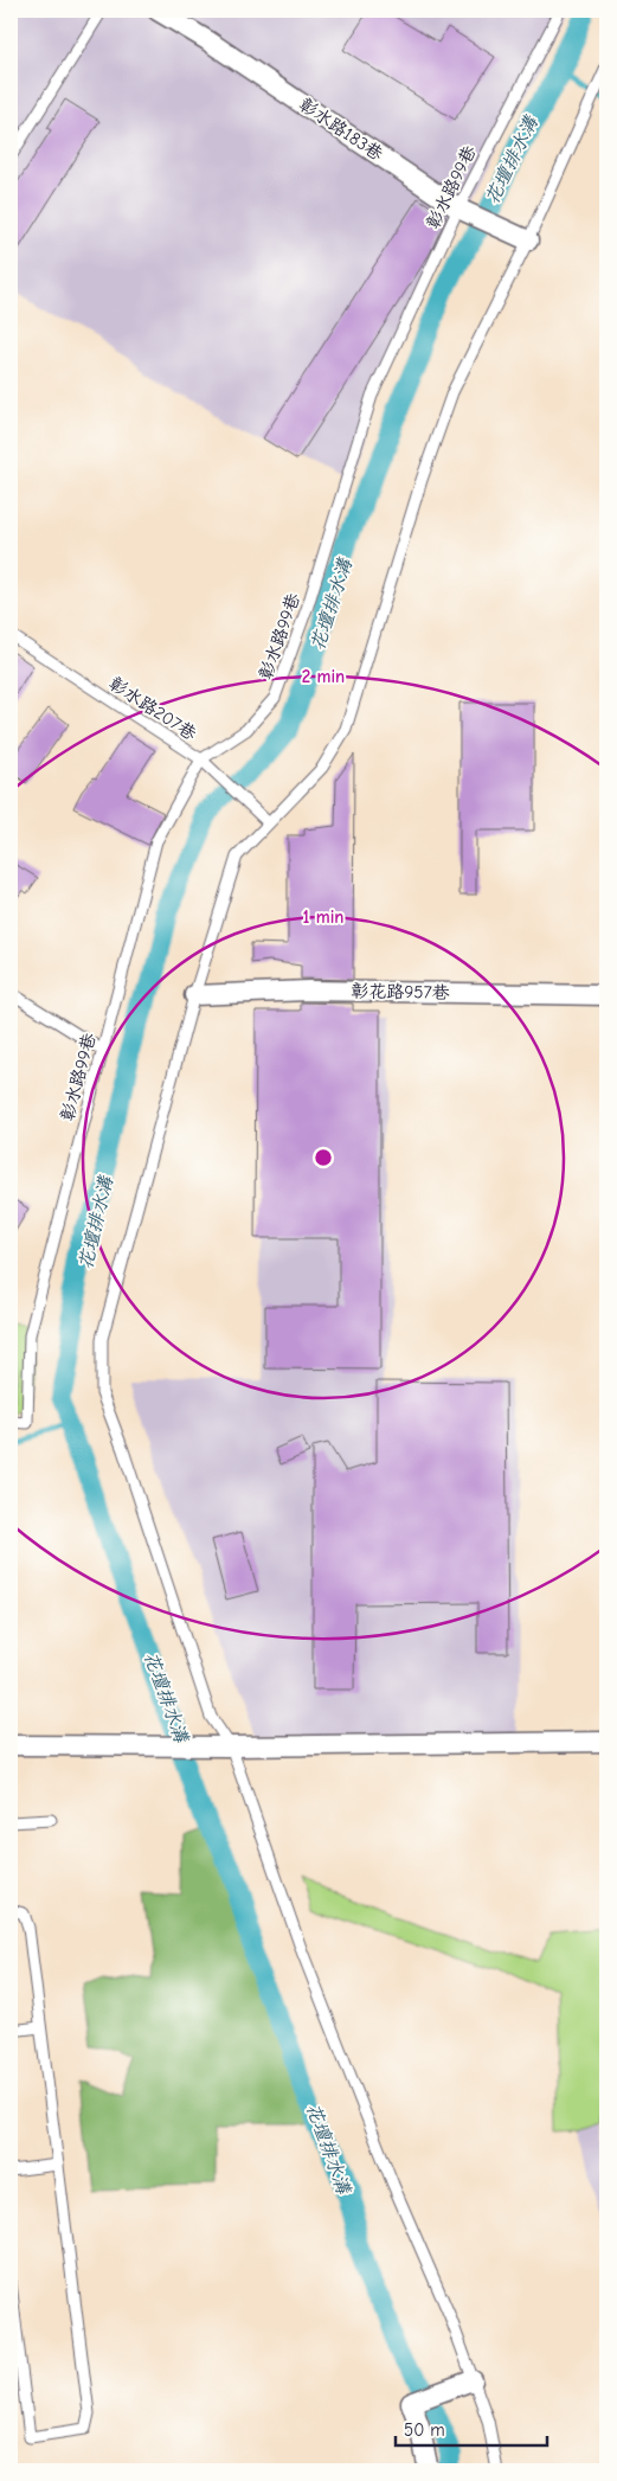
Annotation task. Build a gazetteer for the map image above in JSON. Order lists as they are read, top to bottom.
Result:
{
  "streets": {
    "street": ["彰水路183巷", "彰花路957巷"],
    "lane": ["彰水路99巷", "彰水路207巷"]
  },
  "crossings": [
    ["彰水路183巷", "彰水路99巷"],
    ["彰水路99巷", "彰水路207巷"]
  ],
  "water": ["花壇排水溝"],
  "scale_bar": "50 m",
  "rings": ["2 min", "1 min"]
}
